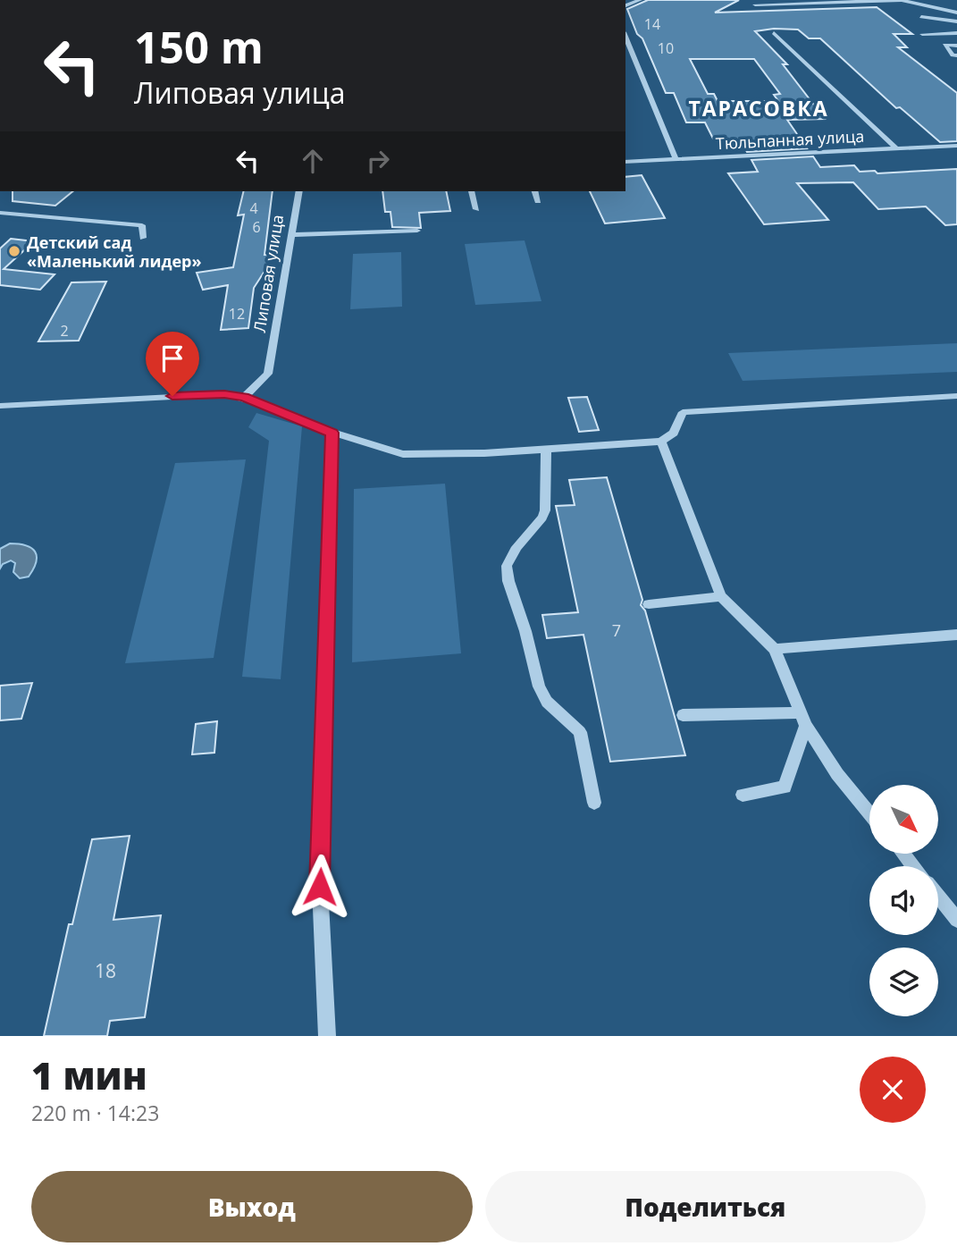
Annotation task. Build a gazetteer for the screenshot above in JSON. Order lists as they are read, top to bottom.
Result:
{
  "streets": {
    "street": ["Тюльпанная улица", "Липовая улица"]
  },
  "districts": ["ТАРАСОВКА"],
  "places": ["Детский сад «Маленький лидер»"],
  "house_numbers": [
    "14",
    "10",
    "4",
    "6",
    "12",
    "2",
    "7",
    "18"
  ],
  "north": "bottom right",
  "page": {
    "turn": ["150 m", "Липовая улица"],
    "heading": ["1 мин", "220 m · 14:23"],
    "buttons": ["Выход", "Поделиться"]
  }
}
